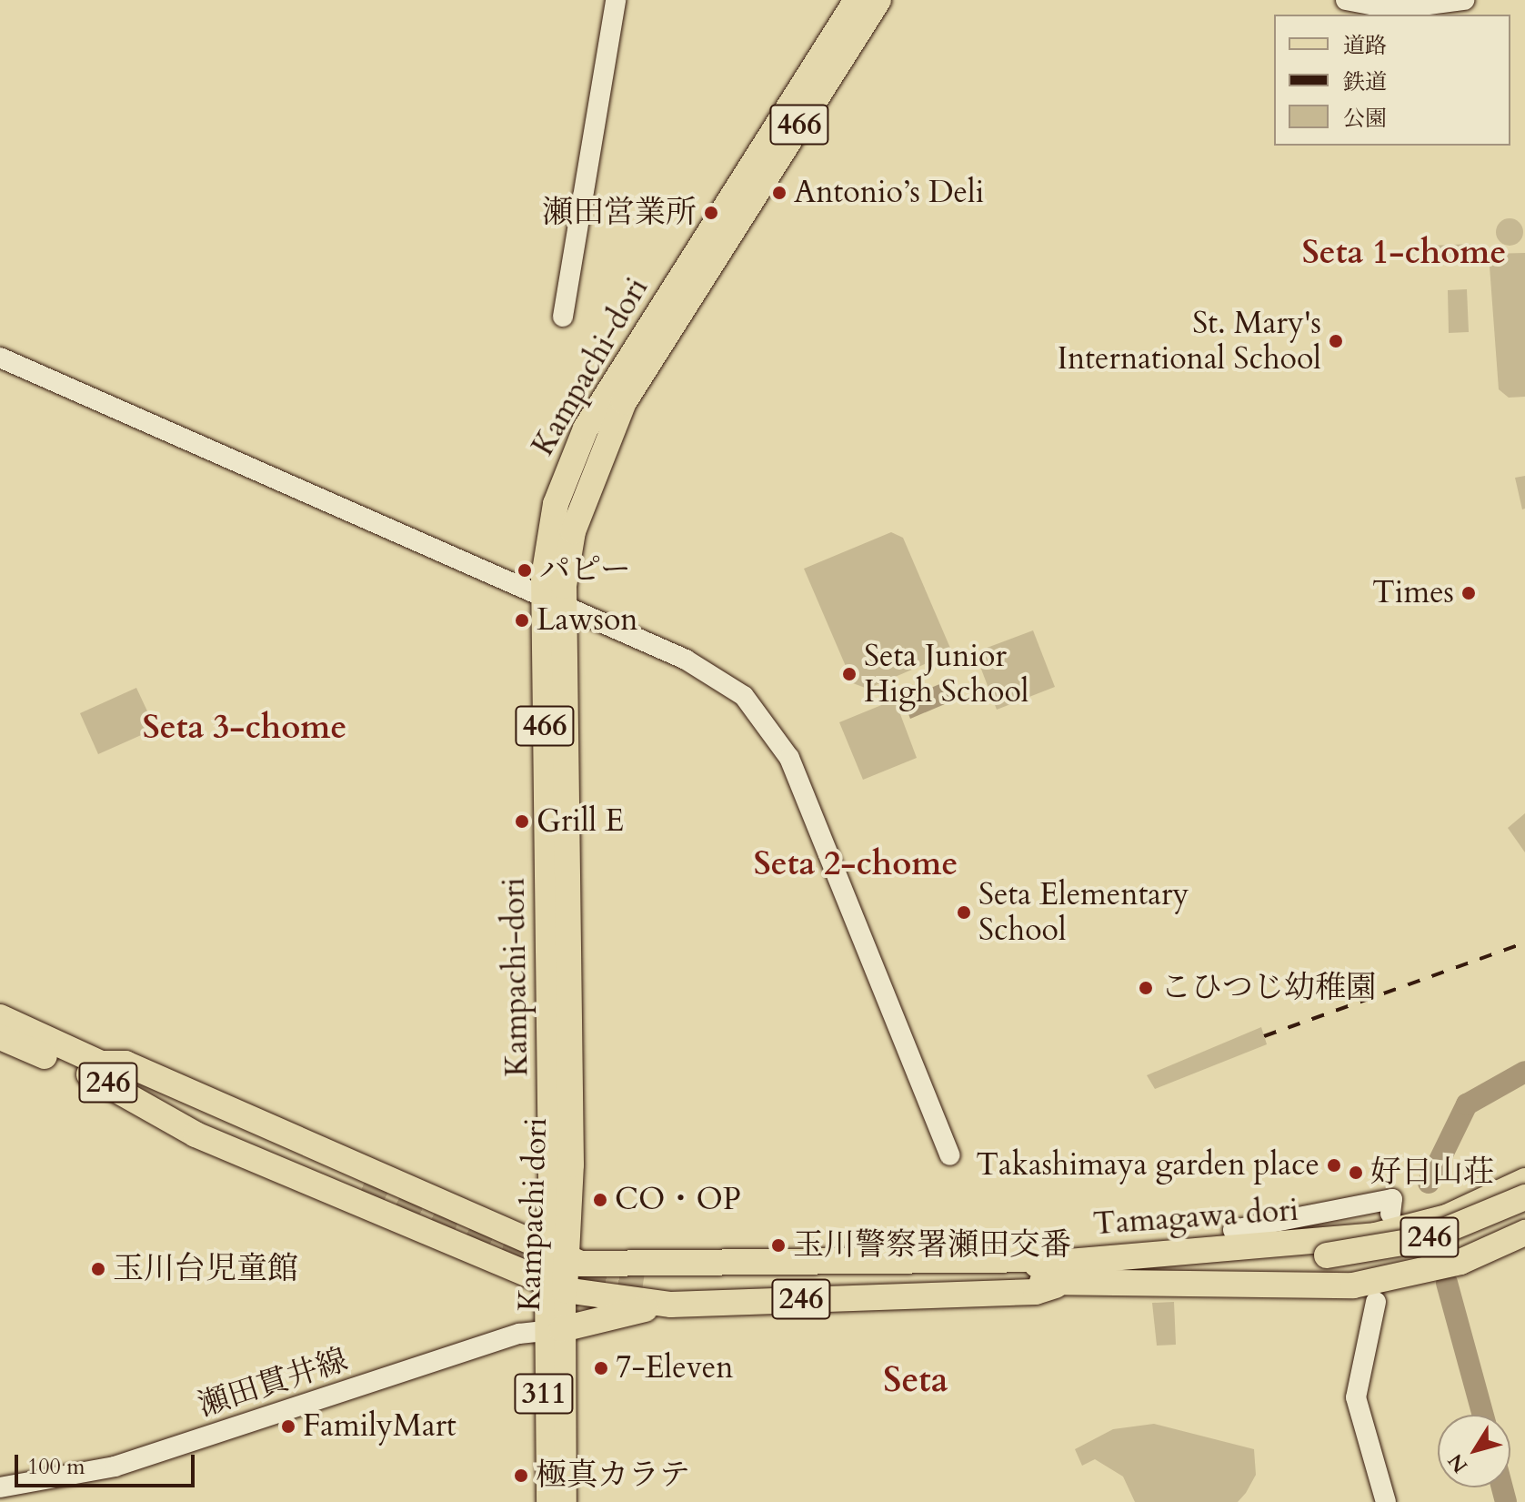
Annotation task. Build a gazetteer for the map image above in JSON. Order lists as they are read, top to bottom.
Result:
{
  "streets": {
    "highway": [
      "466",
      "Kampachi-dori",
      "246",
      "Kampachi dori",
      "Tamagawa dori"
    ],
    "main road": ["311"],
    "street": ["瀬田貫井線"]
  },
  "crossings": [
    ["Kampachi-dori", "246"],
    ["Kampachi-dori", "Kampachi dori"],
    ["246", "Kampachi dori"],
    ["246", "Tamagawa dori"],
    ["Kampachi dori", "瀬田貫井線"]
  ],
  "districts": [
    "Seta 1-chome",
    "Seta 3-chome",
    "Seta 2-chome",
    "Seta"
  ],
  "places": [
    "Antonio’s Deli",
    "瀬田営業所",
    "St. Mary's International School",
    "パピー",
    "Times",
    "Lawson",
    "Seta Junior High School",
    "Grill E",
    "Seta Elementary School",
    "こひつじ幼稚園",
    "Takashimaya garden place",
    "好日山荘",
    "CO・OP",
    "玉川警察署瀬田交番",
    "玉川台児童館",
    "7-Eleven",
    "FamilyMart",
    "極真カラテ"
  ],
  "legend": ["道路", "鉄道", "公園"],
  "scale_bar": "100 m",
  "north": "bottom left"
}
